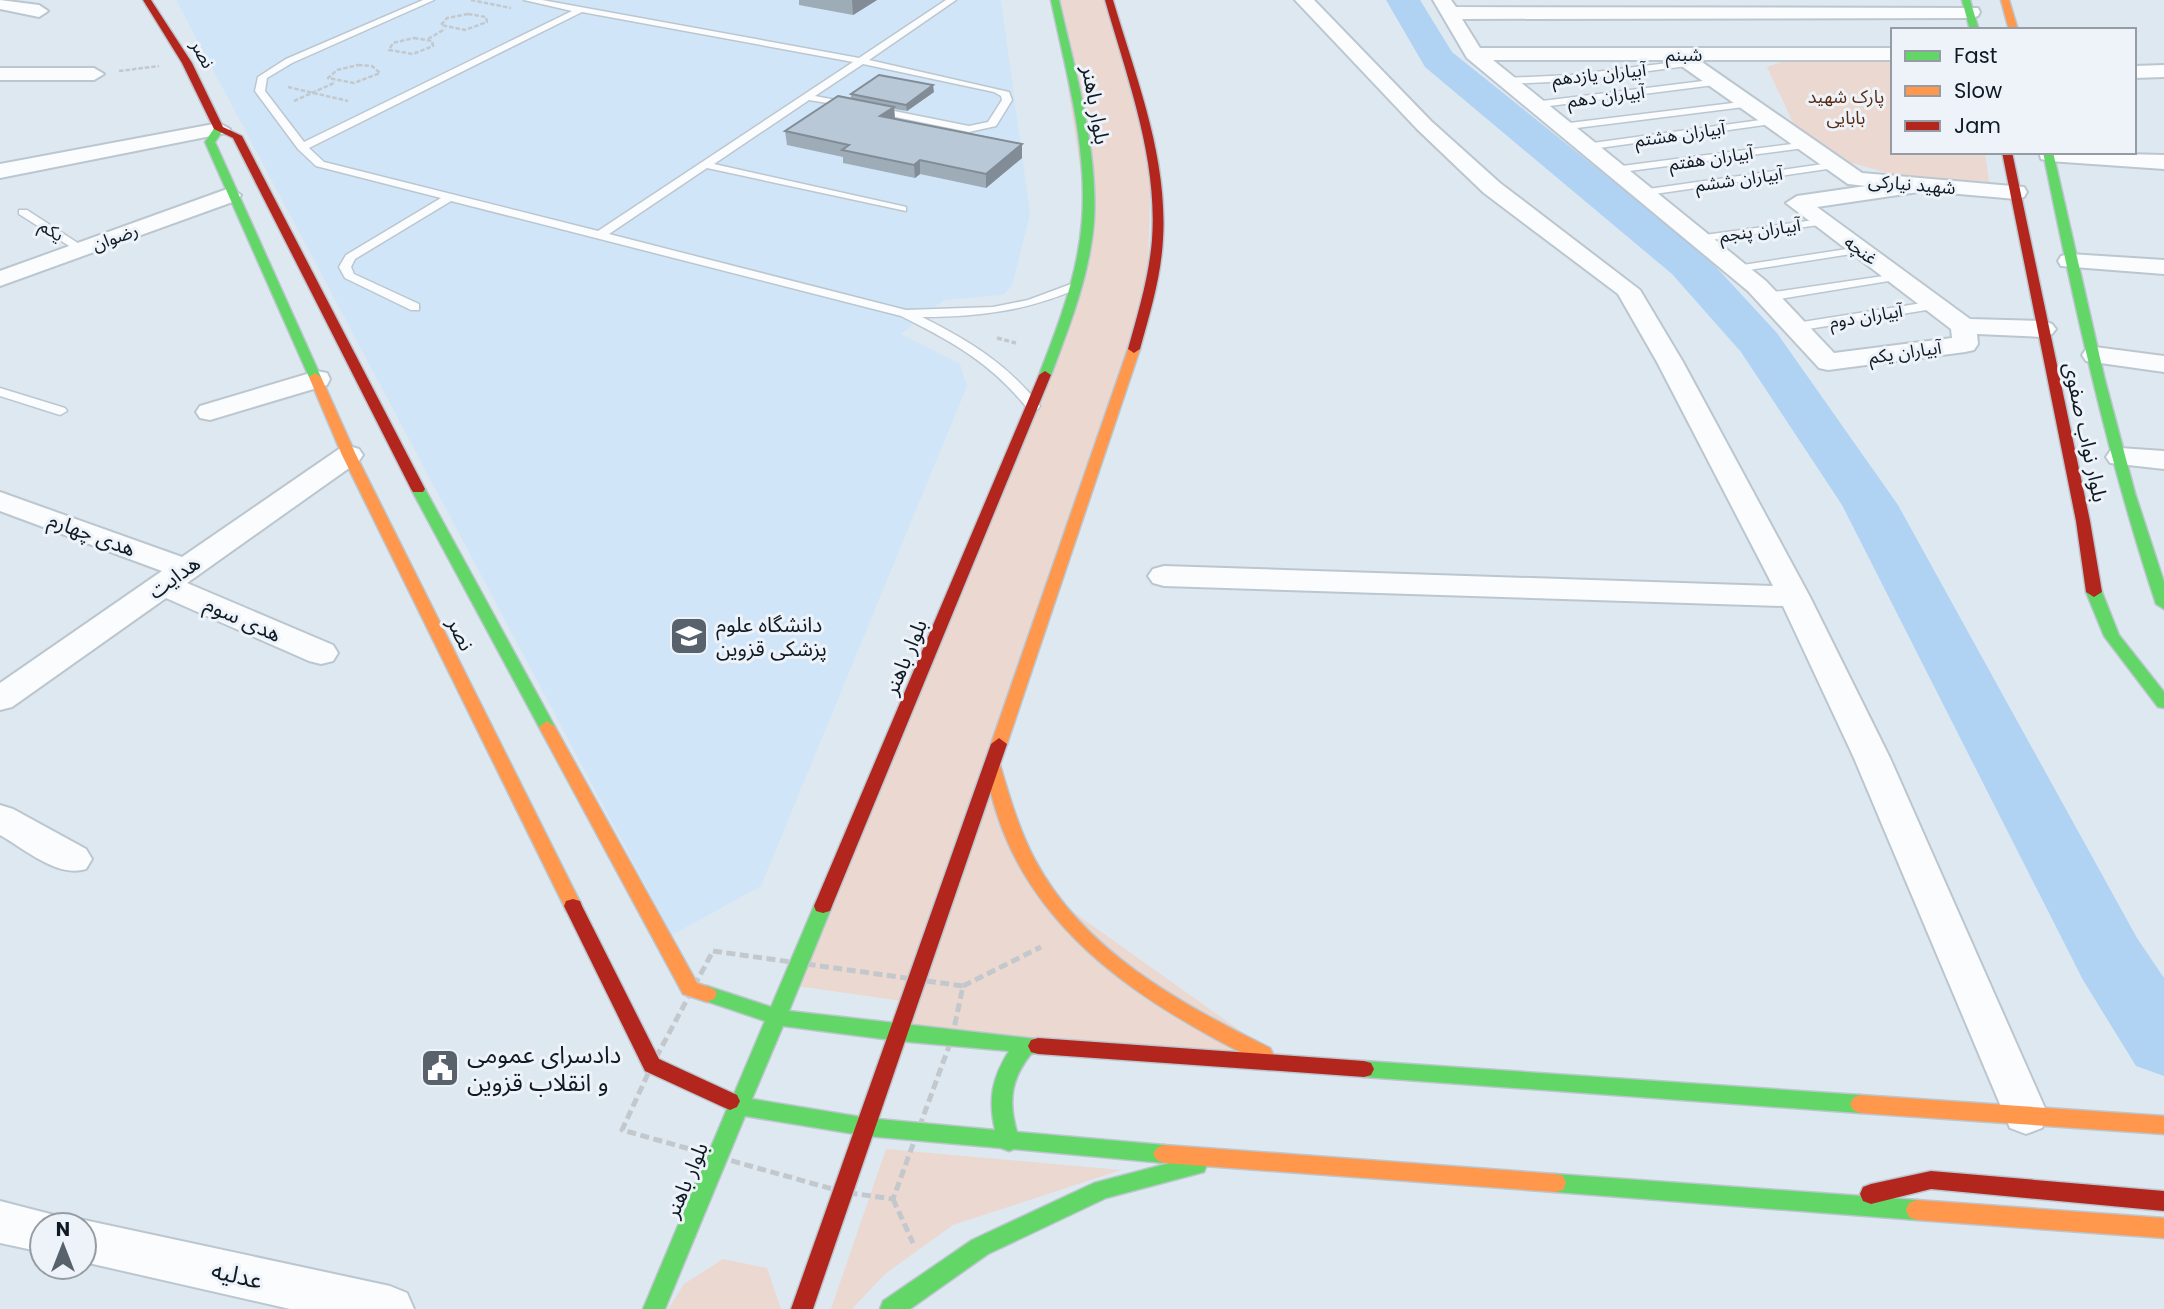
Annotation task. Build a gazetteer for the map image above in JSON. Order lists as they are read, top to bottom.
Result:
{
  "streets": {
    "main road": ["نصر", "بلوار باهنر", "بلوار نواب صفوی"],
    "street": [
      "شبنم",
      "شهید نیارکی",
      "رضوان",
      "غنچه",
      "آبیاران یکم",
      "هدی چهارم",
      "هدایت",
      "هدی سوم",
      "عدلیه"
    ],
    "lane": [
      "آبیاران یازدهم",
      "آبیاران دهم",
      "آبیاران هشتم",
      "آبیاران هفتم",
      "آبیاران ششم",
      "یکم",
      "آبیاران پنجم",
      "آبیاران دوم"
    ]
  },
  "crossings": [
    ["نصر", "بلوار باهنر"],
    ["نصر", "رضوان"],
    ["نصر", "هدایت"],
    ["شبنم", "آبیاران یازدهم"],
    ["شبنم", "شهید نیارکی"],
    ["آبیاران یازدهم", "شهید نیارکی"],
    ["آبیاران دهم", "شهید نیارکی"],
    ["آبیاران هشتم", "شهید نیارکی"],
    ["آبیاران هفتم", "شهید نیارکی"],
    ["آبیاران ششم", "شهید نیارکی"],
    ["شهید نیارکی", "غنچه"],
    ["شهید نیارکی", "بلوار نواب صفوی"],
    ["یکم", "رضوان"],
    ["آبیاران پنجم", "غنچه"],
    ["غنچه", "آبیاران دوم"],
    ["غنچه", "آبیاران یکم"],
    ["آبیاران دوم", "آبیاران یکم"],
    ["هدی چهارم", "هدایت"],
    ["هدی چهارم", "هدی سوم"],
    ["هدایت", "هدی سوم"]
  ],
  "parks": ["پارک شهید بابایی"],
  "places": {
    "school or university": ["دانشگاه علوم پزشکی قزوین"],
    "public building": ["دادسرای عمومی و انقلاب قزوین"]
  },
  "legend": ["Fast", "Slow", "Jam"],
  "north": "top"
}
